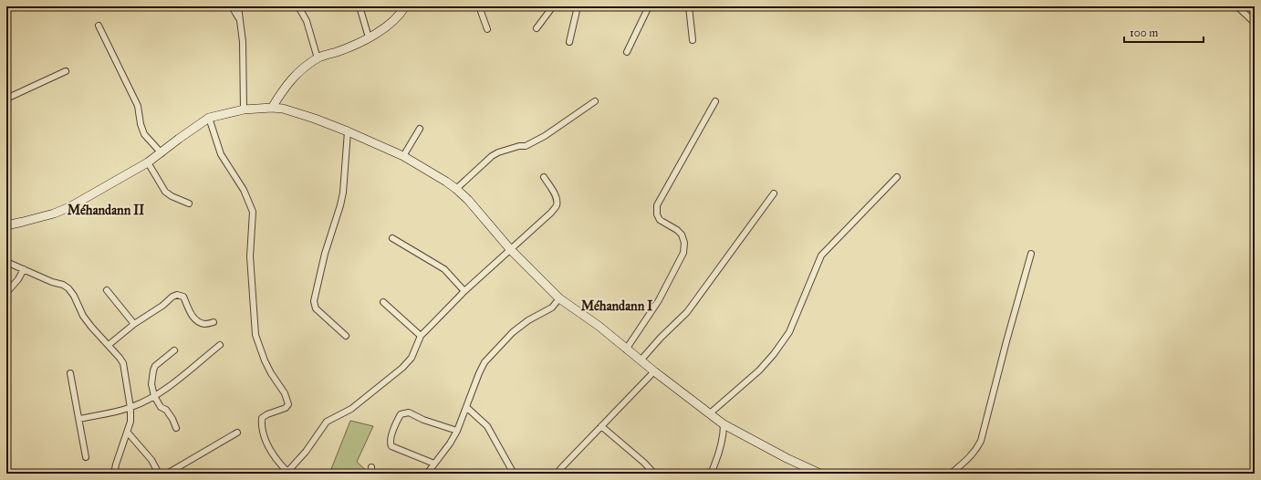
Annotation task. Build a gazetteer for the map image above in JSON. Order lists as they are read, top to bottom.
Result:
{
  "districts": ["Méhandann II", "Méhandann I"],
  "scale_bar": "100 m"
}
